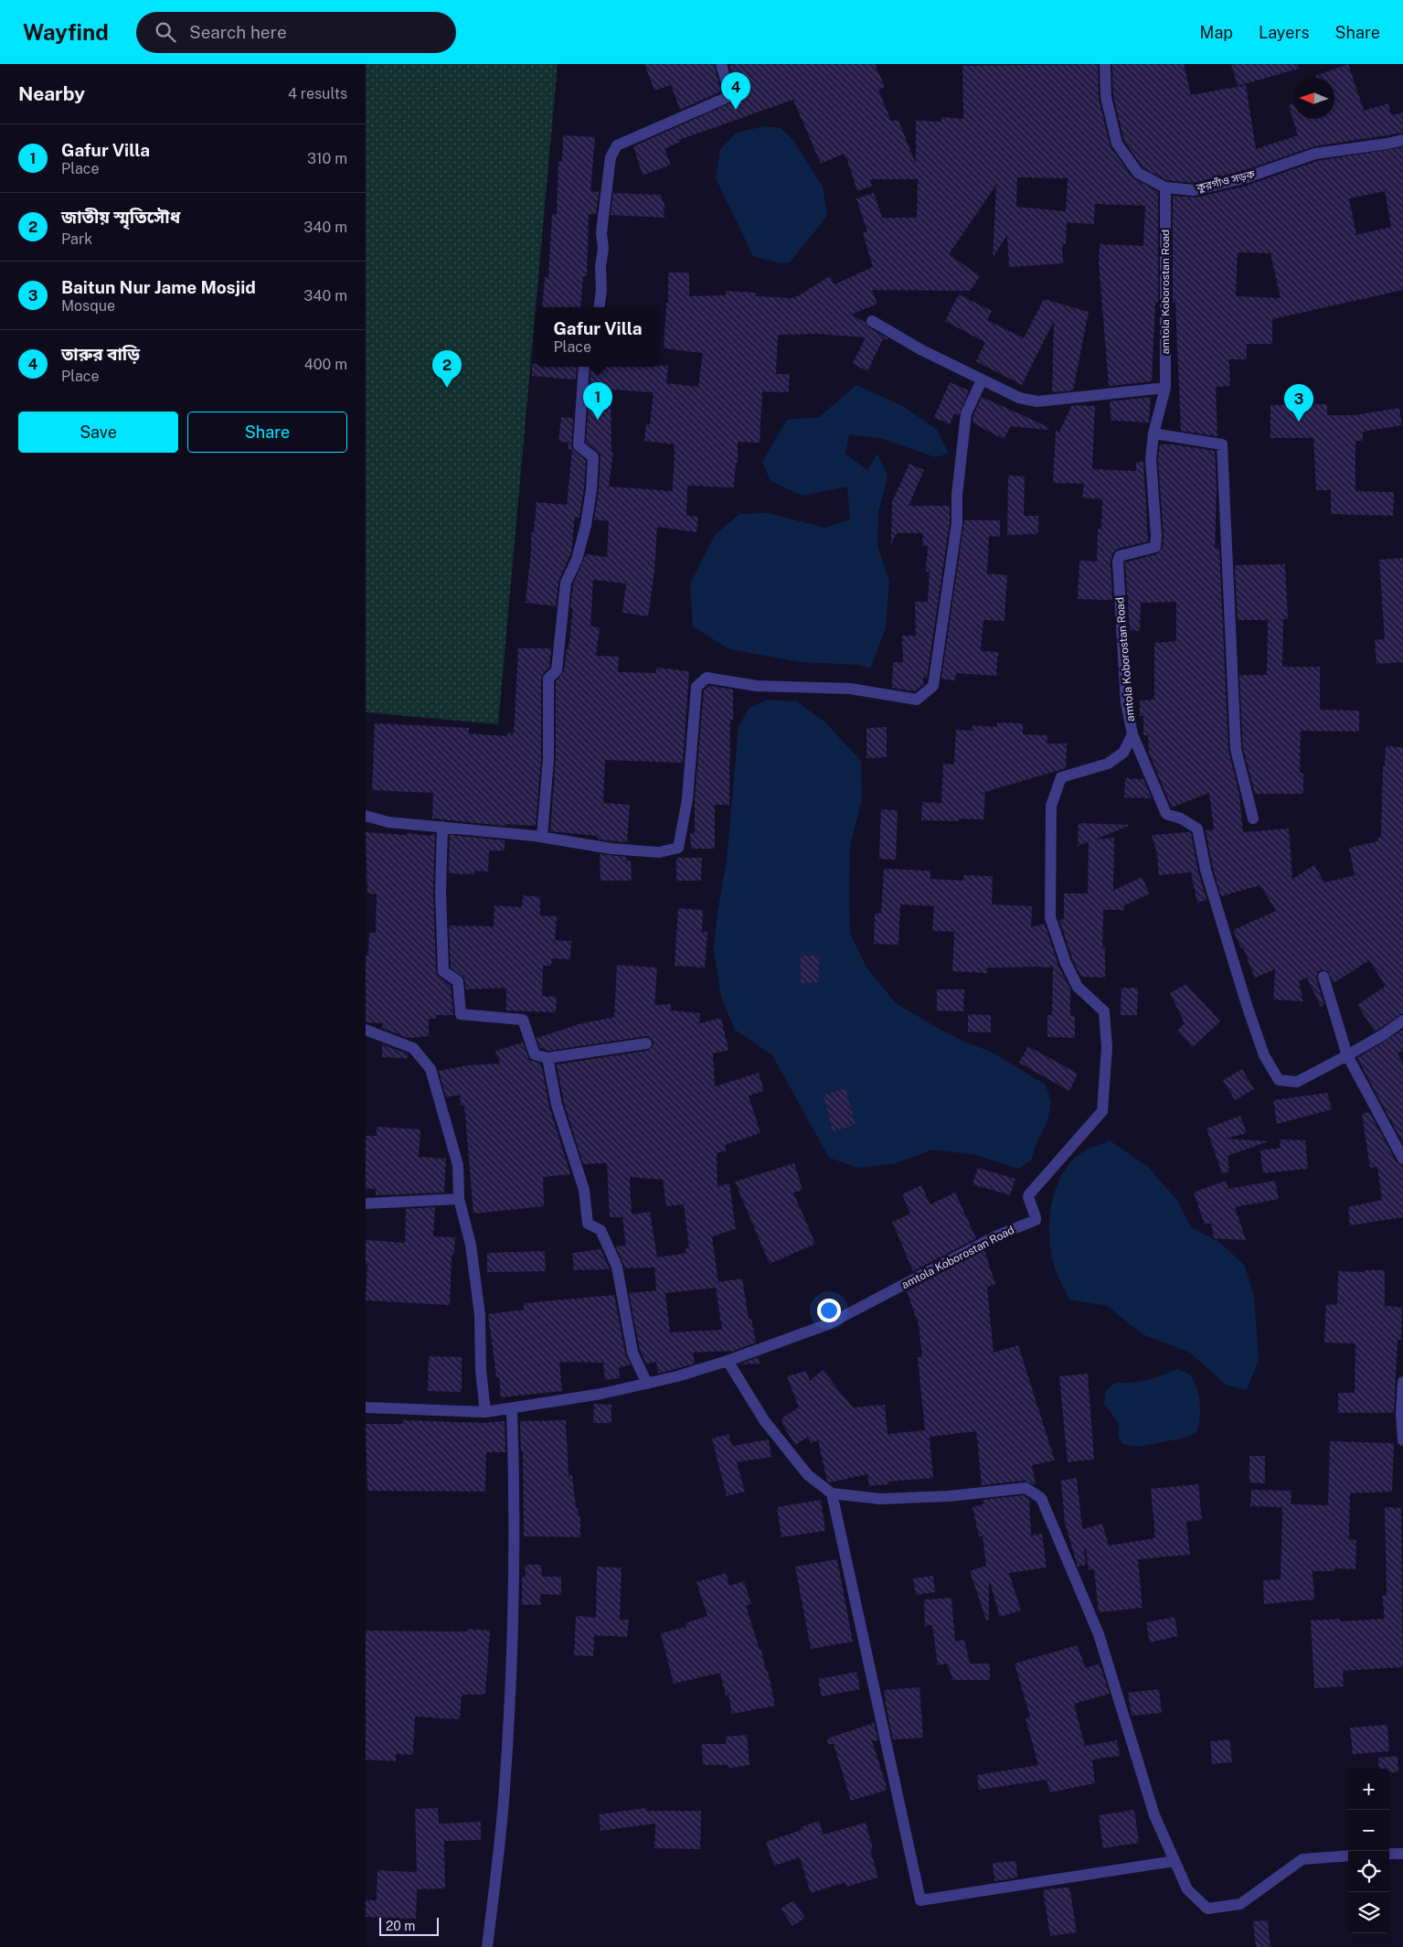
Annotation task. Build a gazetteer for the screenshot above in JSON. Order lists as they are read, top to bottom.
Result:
{
  "streets": {
    "street": ["কুরগাঁও সড়ক", "amtola Koborostan Road"]
  },
  "crossings": [
    ["কুরগাঁও সড়ক", "amtola Koborostan Road"]
  ],
  "scale_bar": "20 m",
  "north": "left",
  "page": {
    "header": "Wayfind",
    "search": "Search here",
    "nav": ["Map", "Layers", "Share"],
    "heading": ["Nearby", "4 results"],
    "pins": [
      "4",
      "2",
      "1",
      "3"
    ],
    "list": [
      {
        "mark": "1",
        "name": "Gafur Villa",
        "note": "Place",
        "value": "310 m"
      },
      {
        "mark": "2",
        "name": "জাতীয় স্মৃতিসৌধ",
        "note": "Park",
        "value": "340 m"
      },
      {
        "mark": "3",
        "name": "Baitun Nur Jame Mosjid",
        "note": "Mosque",
        "value": "340 m"
      },
      {
        "mark": "4",
        "name": "তারুর বাড়ি",
        "note": "Place",
        "value": "400 m"
      }
    ],
    "popup": ["Gafur Villa", "Place"],
    "buttons": ["Save", "Share"],
    "map_buttons": ["+", "−"],
    "scale": "20 m"
  }
}
